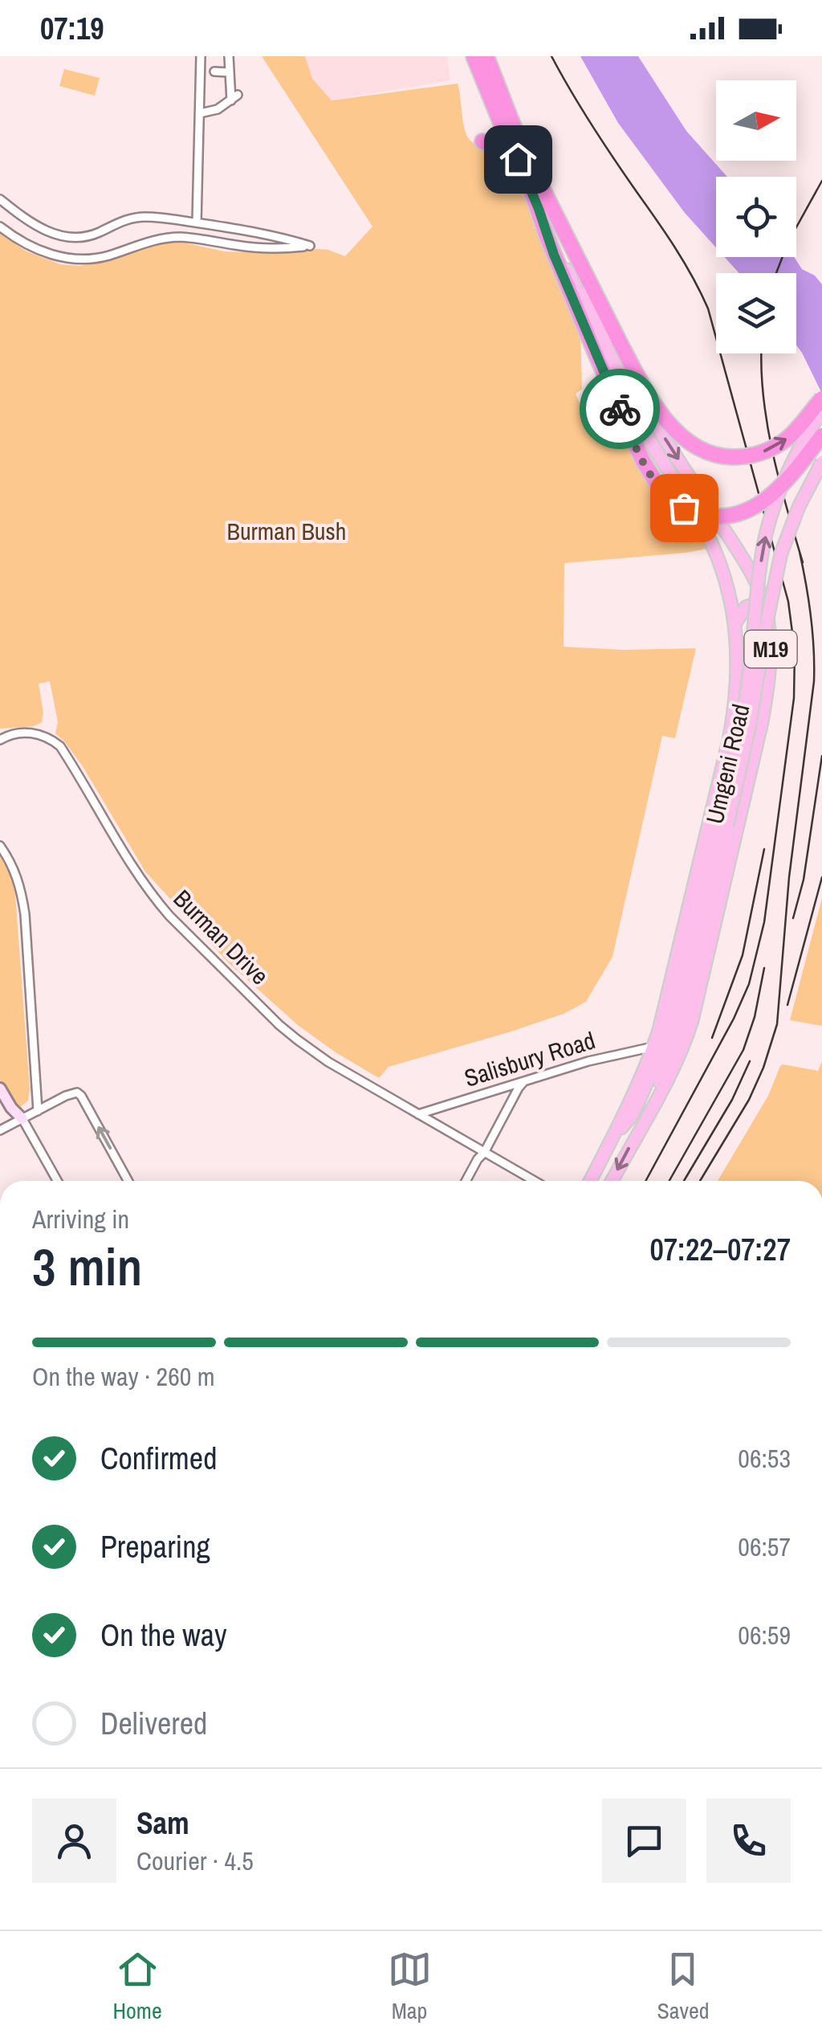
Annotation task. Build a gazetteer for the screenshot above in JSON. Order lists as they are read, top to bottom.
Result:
{
  "streets": {
    "highway": ["M19", "Umgeni Road"],
    "street": ["Burman Drive", "Salisbury Road"]
  },
  "crossings": [
    ["Umgeni Road", "Salisbury Road"],
    ["Burman Drive", "Salisbury Road"]
  ],
  "parks": ["Burman Bush"],
  "north": "right",
  "page": {
    "status": "07:19",
    "heading": ["3 min", "Arriving in", "07:22–07:27"],
    "panel": ["Sam", "Courier · 4.5"],
    "bar": "On the way · 260 m",
    "list": [
      ["Confirmed", "06:53"],
      ["Preparing", "06:57"],
      ["On the way", "06:59"],
      "Delivered"
    ],
    "tabs": ["Home", "Map", "Saved"]
  }
}
